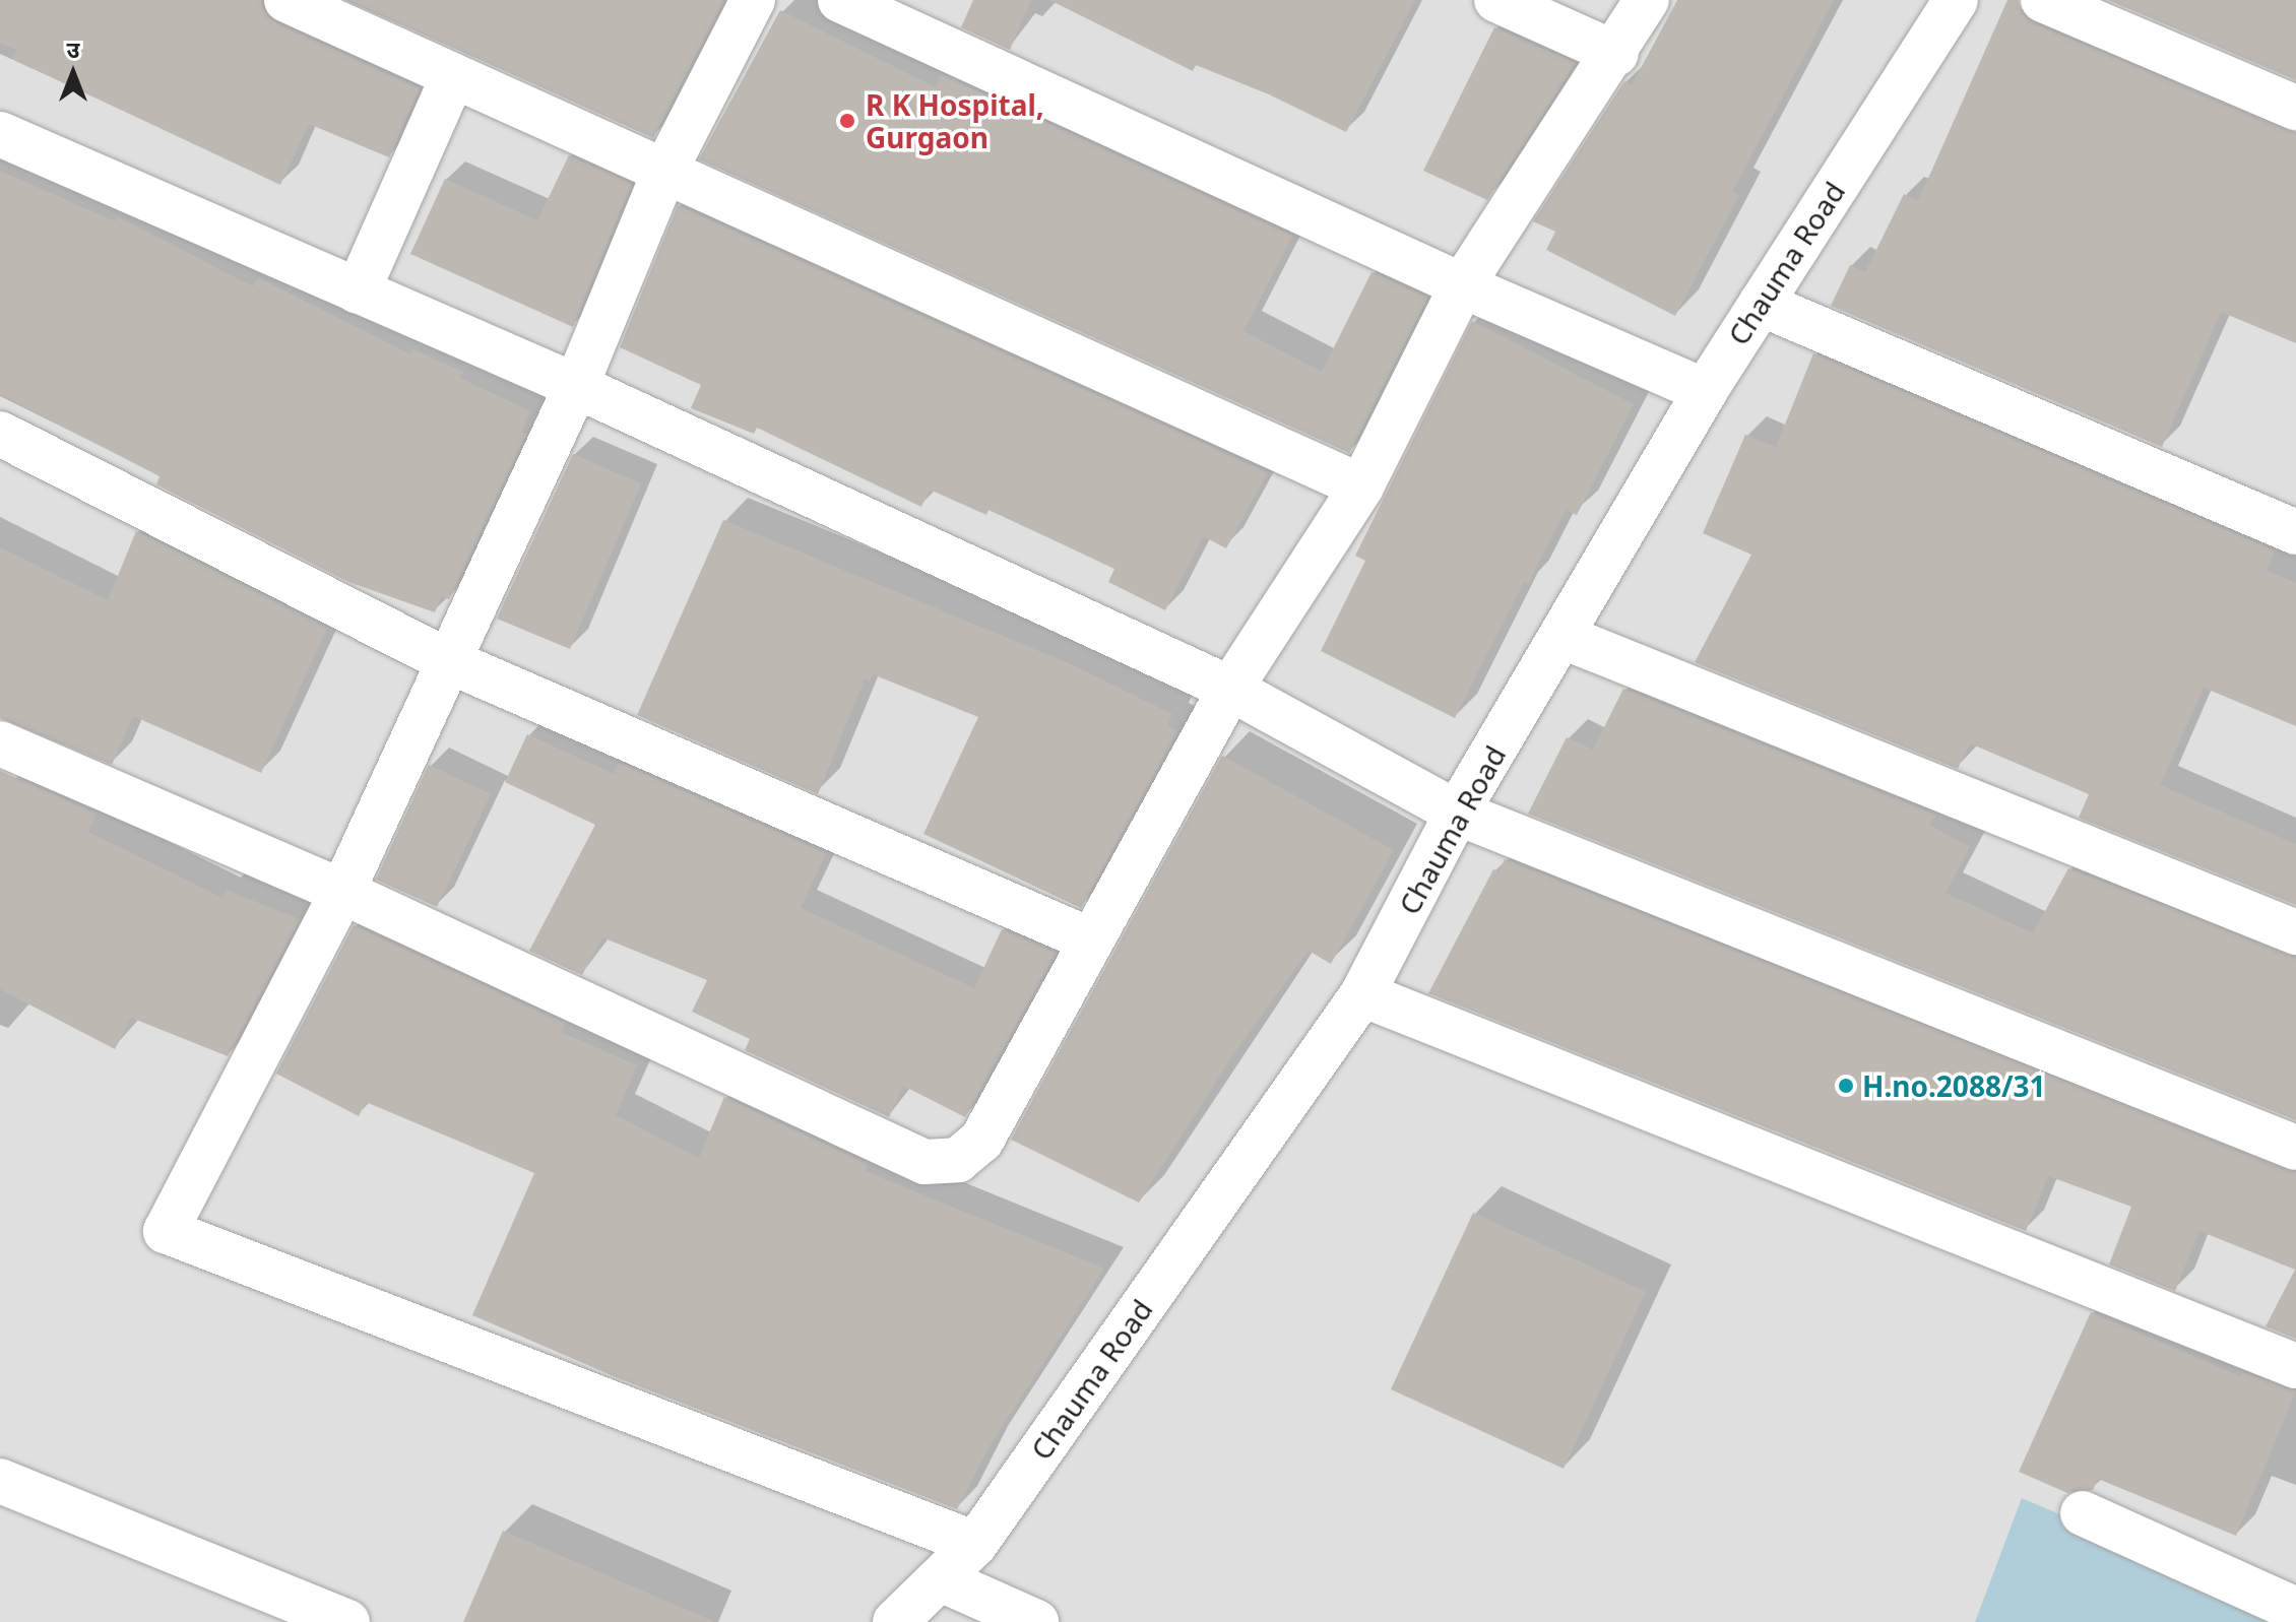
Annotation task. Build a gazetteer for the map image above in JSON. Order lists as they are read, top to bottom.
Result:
{
  "streets": {
    "street": ["Chauma Road"]
  },
  "places": ["R K Hospital, Gurgaon", "H.no.2088/31"],
  "north": "top"
}
